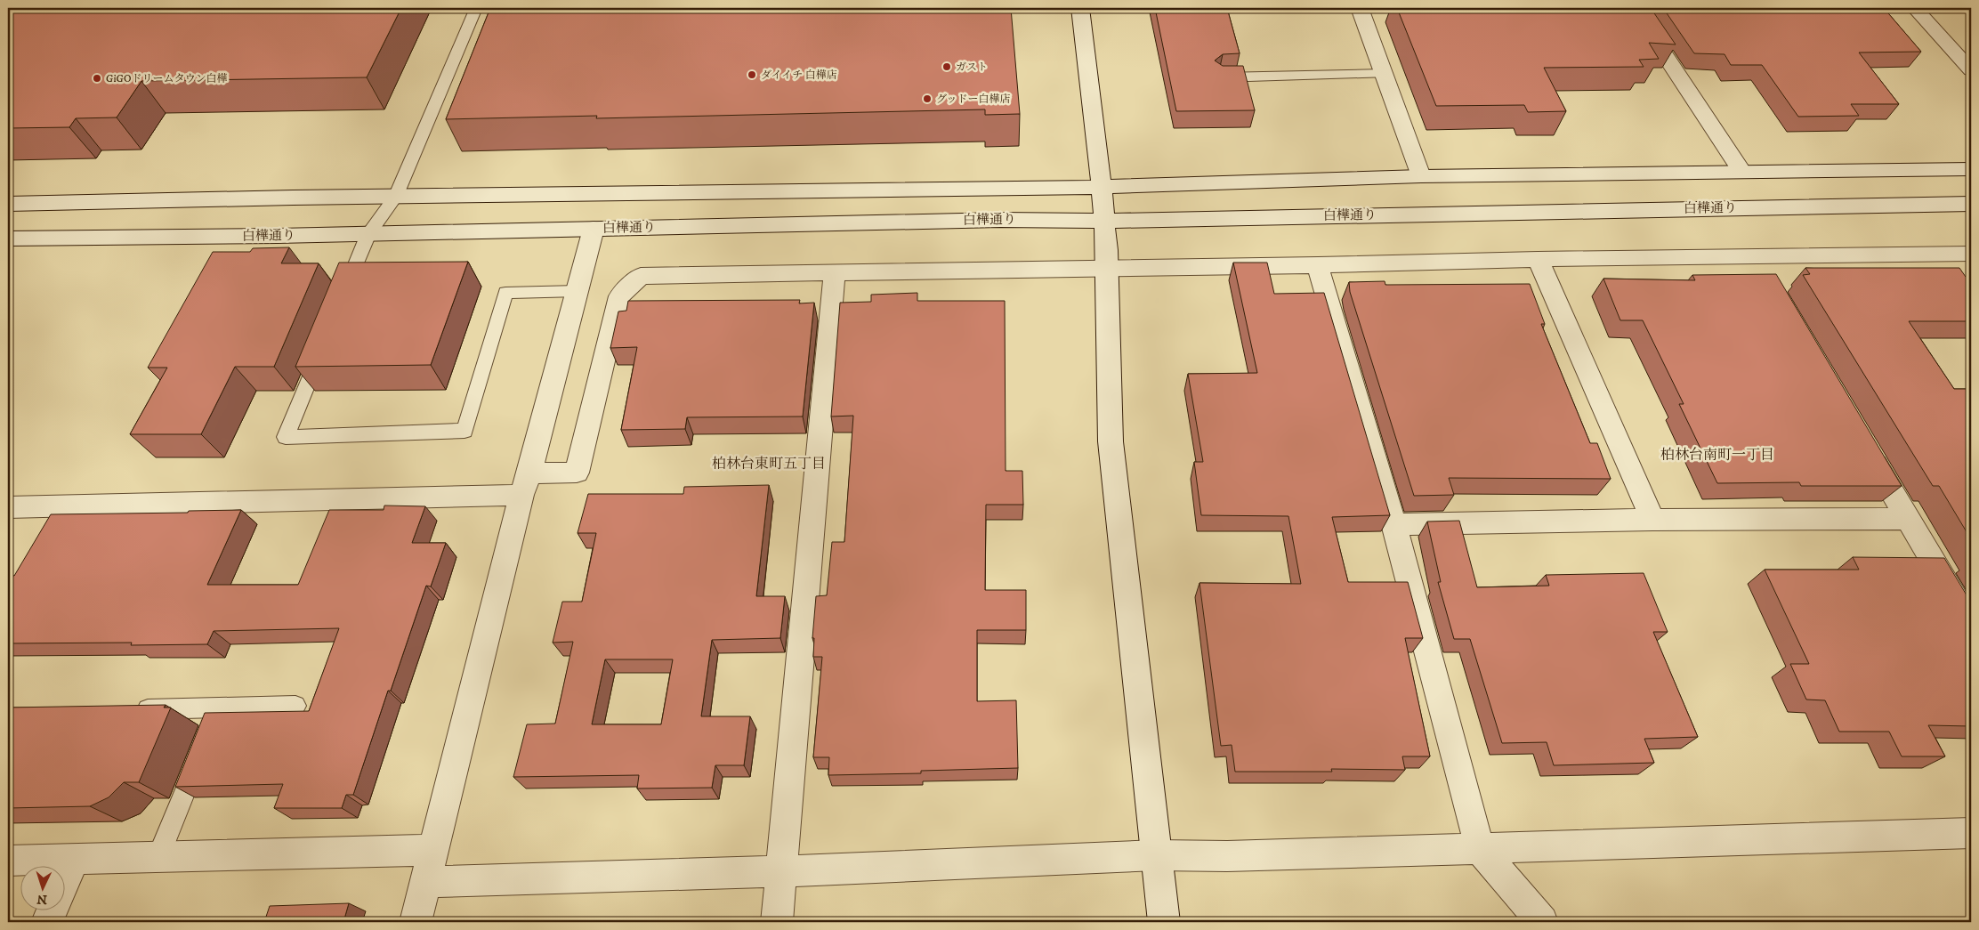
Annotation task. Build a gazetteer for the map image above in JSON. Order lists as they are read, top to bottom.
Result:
{
  "streets": {
    "street": ["白樺通り"]
  },
  "districts": ["柏林台南町一丁目", "柏林台東町五丁目"],
  "places": [
    "ガスト",
    "ダイイチ 白樺店",
    "GiGOドリームタウン白樺",
    "グッドー白樺店"
  ],
  "north": "bottom"
}
